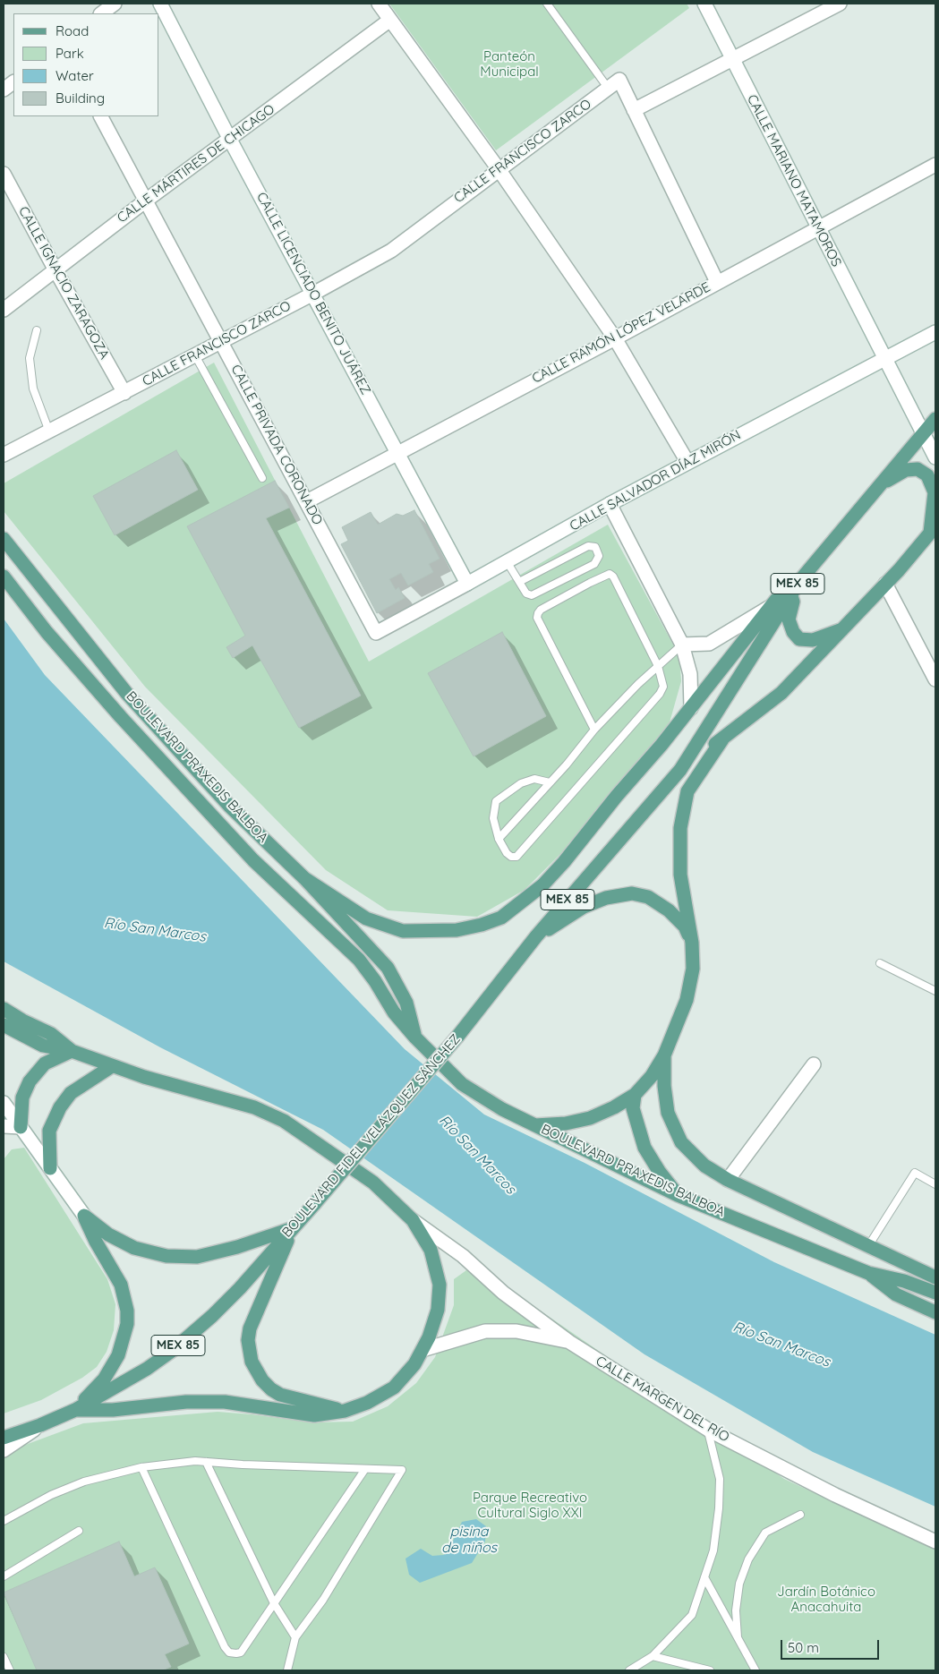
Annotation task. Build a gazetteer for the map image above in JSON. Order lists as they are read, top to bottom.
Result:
{
  "streets": {
    "main road": ["MEX 85", "BOULEVARD PRAXEDIS BALBOA", "BOULEVARD FIDEL VELÁZQUEZ SÁNCHEZ"],
    "street": [
      "CALLE FRANCISCO ZARCO",
      "CALLE MÁRTIRES DE CHICAGO",
      "CALLE MARIANO MATAMOROS",
      "CALLE IGNACIO ZARAGOZA",
      "CALLE LICENCIADO BENITO JUÁREZ",
      "CALLE RAMÓN LÓPEZ VELARDE",
      "CALLE PRIVADA CORONADO",
      "CALLE SALVADOR DÍAZ MIRÓN",
      "CALLE MARGEN DEL RÍO"
    ]
  },
  "crossings": [
    ["CALLE FRANCISCO ZARCO", "CALLE IGNACIO ZARAGOZA"],
    ["CALLE FRANCISCO ZARCO", "CALLE LICENCIADO BENITO JUÁREZ"],
    ["CALLE FRANCISCO ZARCO", "CALLE PRIVADA CORONADO"],
    ["CALLE MÁRTIRES DE CHICAGO", "CALLE IGNACIO ZARAGOZA"],
    ["CALLE MÁRTIRES DE CHICAGO", "CALLE LICENCIADO BENITO JUÁREZ"],
    ["CALLE MÁRTIRES DE CHICAGO", "CALLE PRIVADA CORONADO"],
    ["CALLE MARIANO MATAMOROS", "CALLE RAMÓN LÓPEZ VELARDE"],
    ["CALLE MARIANO MATAMOROS", "CALLE SALVADOR DÍAZ MIRÓN"],
    ["CALLE MARIANO MATAMOROS", "BOULEVARD FIDEL VELÁZQUEZ SÁNCHEZ"],
    ["CALLE LICENCIADO BENITO JUÁREZ", "CALLE RAMÓN LÓPEZ VELARDE"],
    ["CALLE LICENCIADO BENITO JUÁREZ", "CALLE SALVADOR DÍAZ MIRÓN"],
    ["CALLE RAMÓN LÓPEZ VELARDE", "CALLE PRIVADA CORONADO"],
    ["CALLE PRIVADA CORONADO", "CALLE SALVADOR DÍAZ MIRÓN"]
  ],
  "water": ["Río San Marcos", "pisina de niños"],
  "parks": ["Panteón Municipal", "Parque Recreativo Cultural Siglo XXI", "Jardín Botánico Anacahuita"],
  "legend": [
    "Road",
    "Park",
    "Water",
    "Building"
  ],
  "scale_bar": "50 m"
}
